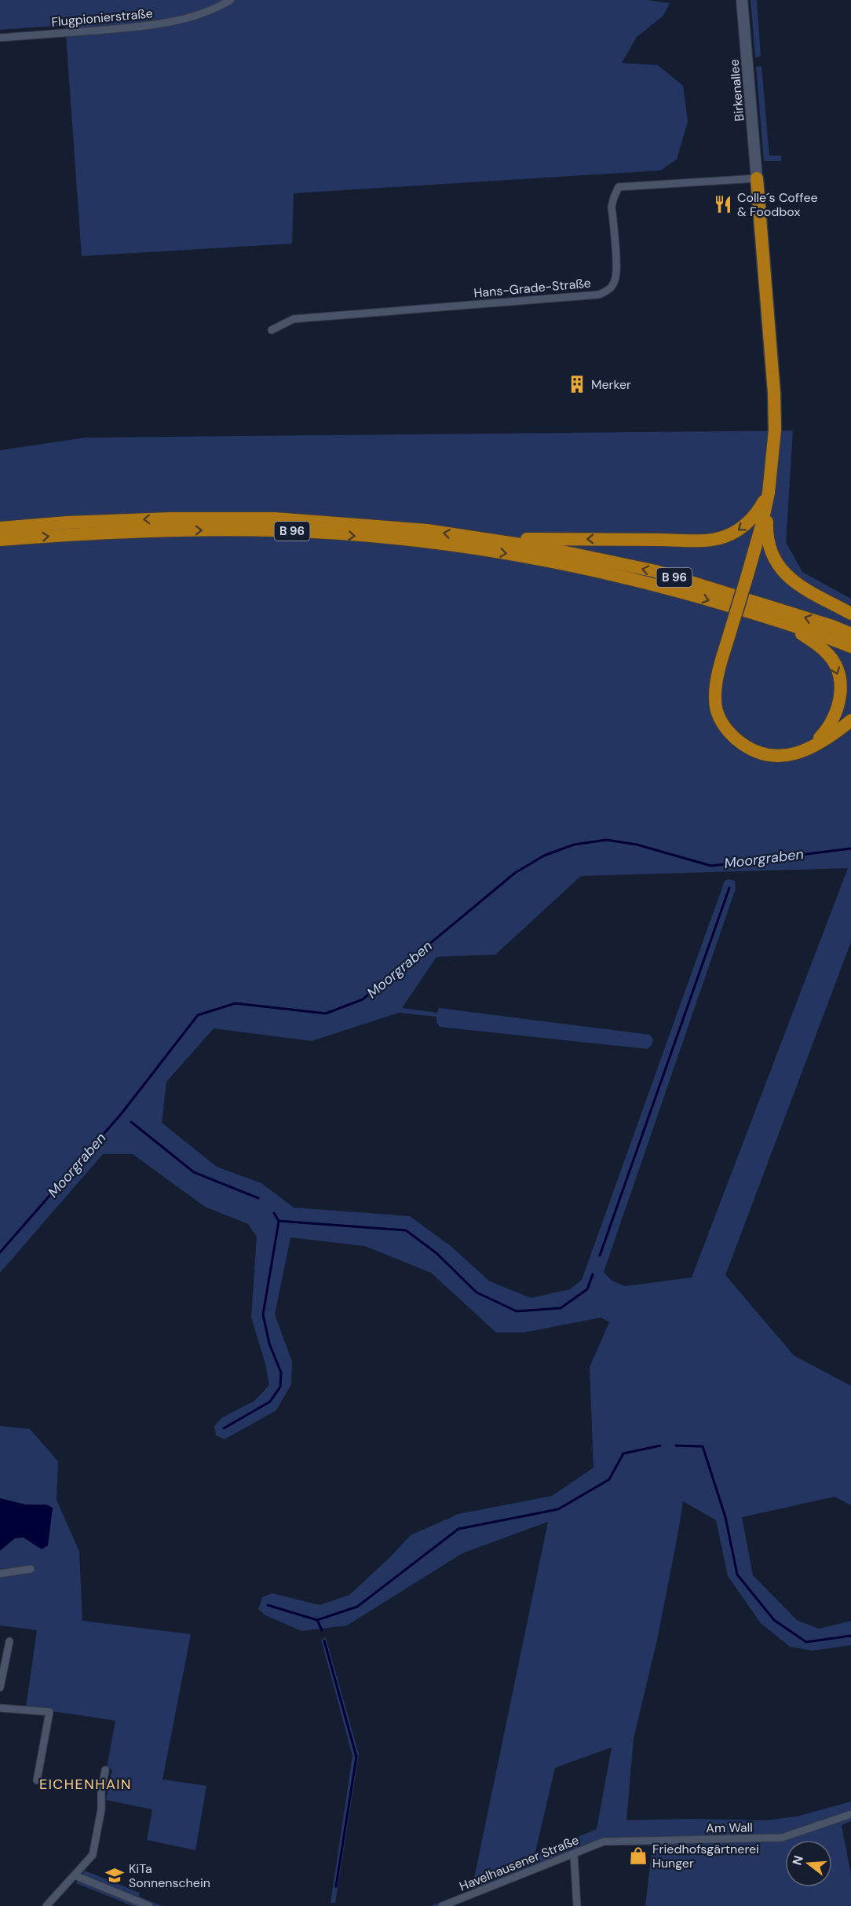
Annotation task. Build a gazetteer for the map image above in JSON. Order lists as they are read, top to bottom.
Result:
{
  "streets": {
    "highway": ["B 96"],
    "street": [
      "Flugpionierstraße",
      "Birkenallee",
      "Hans-Grade-Straße",
      "Am Wall",
      "Havelhausener Straße"
    ]
  },
  "crossings": [
    ["Birkenallee", "Hans-Grade-Straße"],
    ["Am Wall", "Havelhausener Straße"]
  ],
  "districts": ["EICHENHAIN"],
  "water": ["Moorgraben"],
  "places": {
    "restaurant": ["Colle´s Coffee & Foodbox"],
    "building": ["Merker"],
    "shop": ["Friedhofsgärtnerei Hunger"],
    "school or university": ["KiTa Sonnenschein"]
  },
  "north": "left"
}
